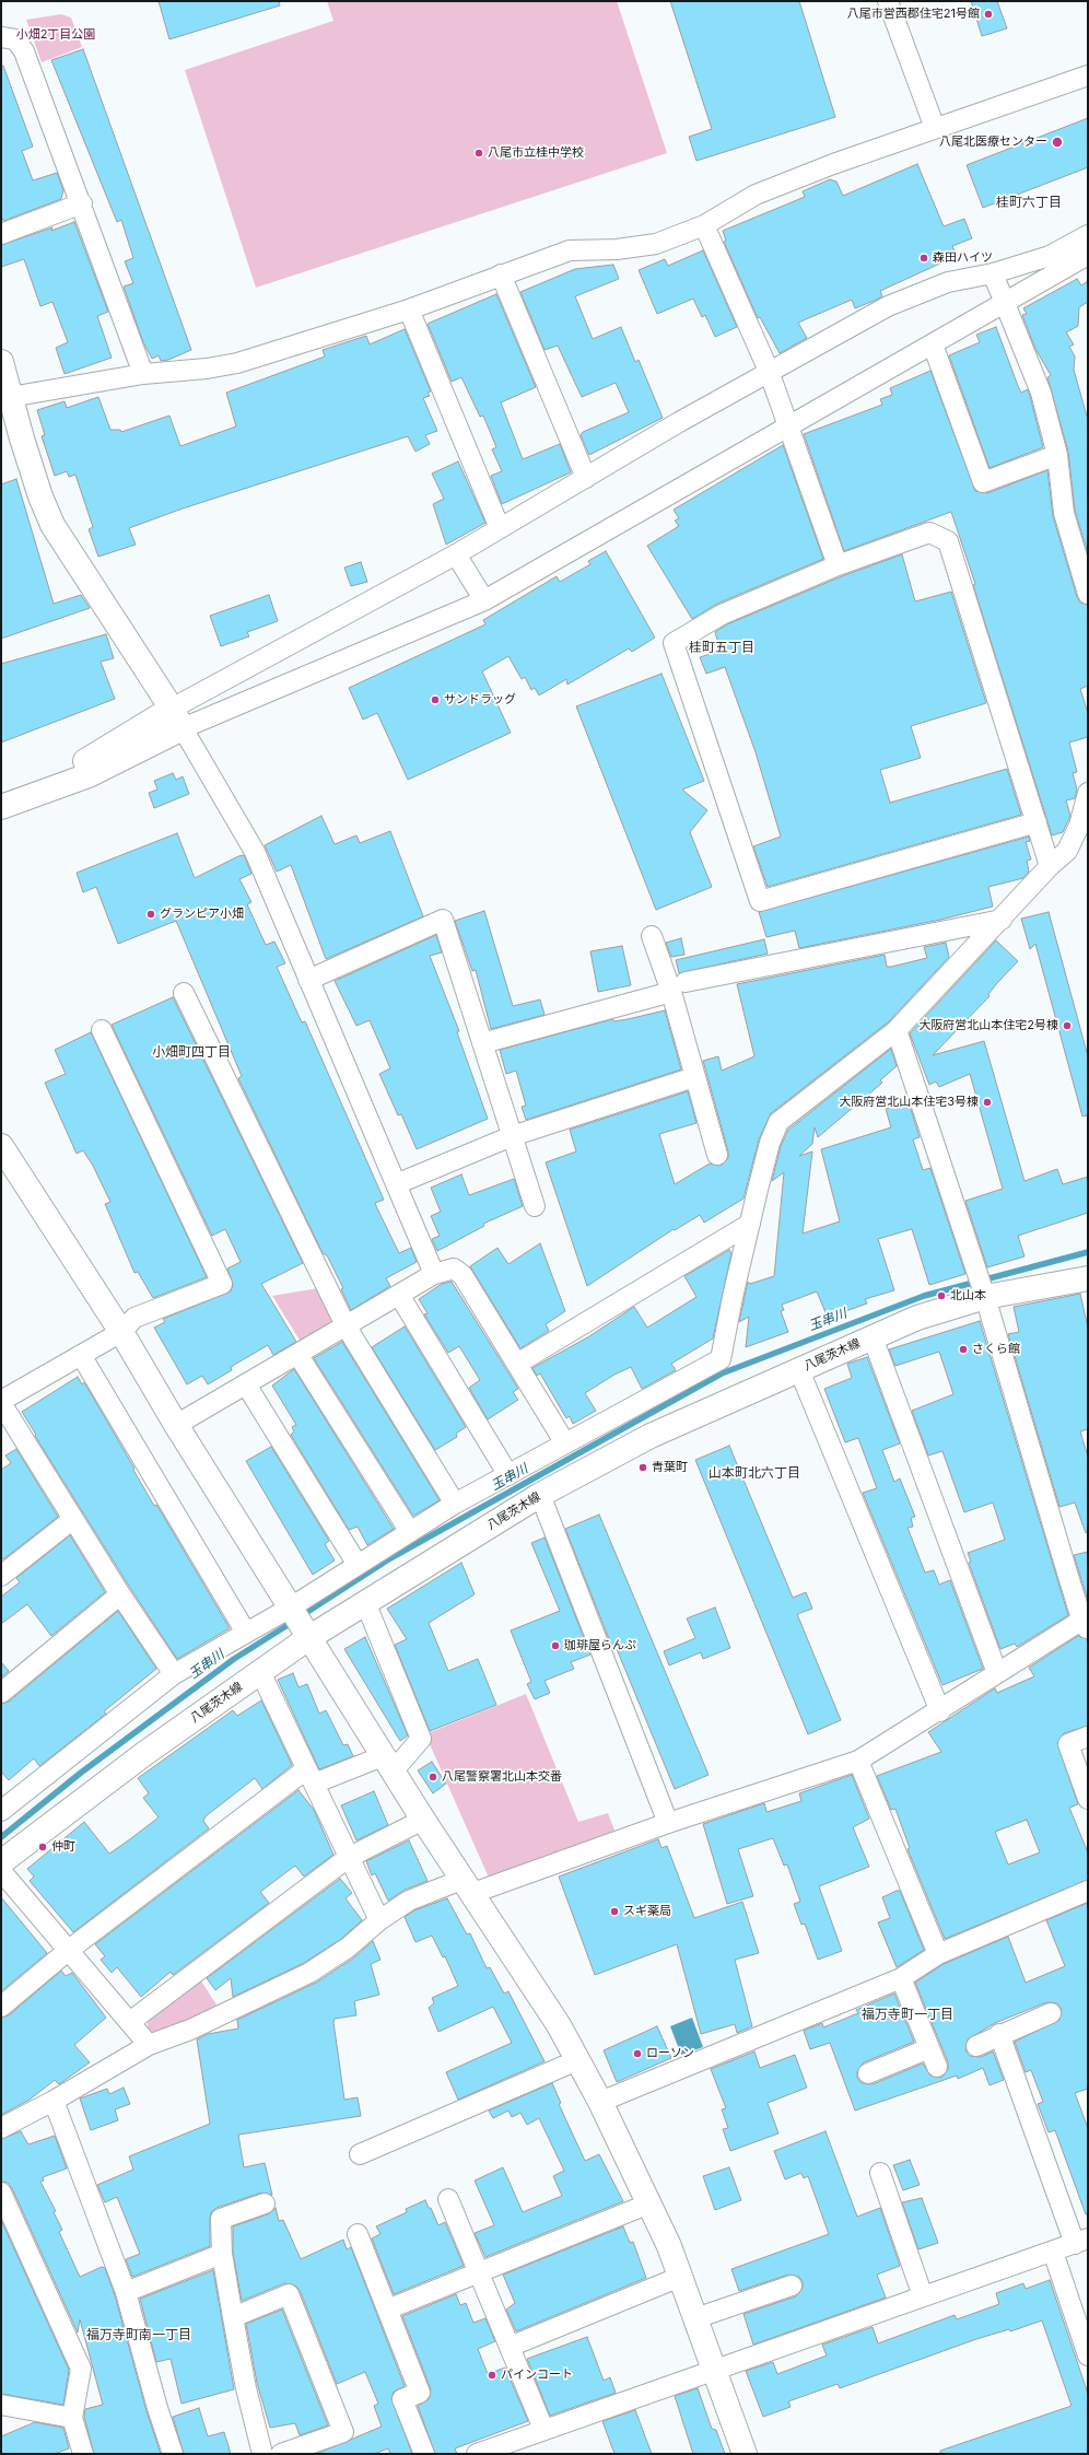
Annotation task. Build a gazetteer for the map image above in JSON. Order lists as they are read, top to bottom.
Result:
{
  "streets": {
    "street": ["八尾茨木線"]
  },
  "districts": [
    "桂町六丁目",
    "桂町五丁目",
    "小畑町四丁目",
    "山本町北六丁目",
    "福万寺町一丁目",
    "福万寺町南一丁目"
  ],
  "water": ["玉串川"],
  "parks": ["小畑2丁目公園"],
  "places": [
    "八尾市営西郡住宅21号館",
    "八尾北医療センター",
    "八尾市立桂中学校",
    "森田ハイツ",
    "サンドラッグ",
    "グランピア小畑",
    "大阪府営北山本住宅2号棟",
    "大阪府営北山本住宅3号棟",
    "北山本",
    "さくら館",
    "青葉町",
    "珈琲屋らんぷ",
    "八尾警察署北山本交番",
    "仲町",
    "スギ薬局",
    "ローソン",
    "パインコート"
  ]
}
